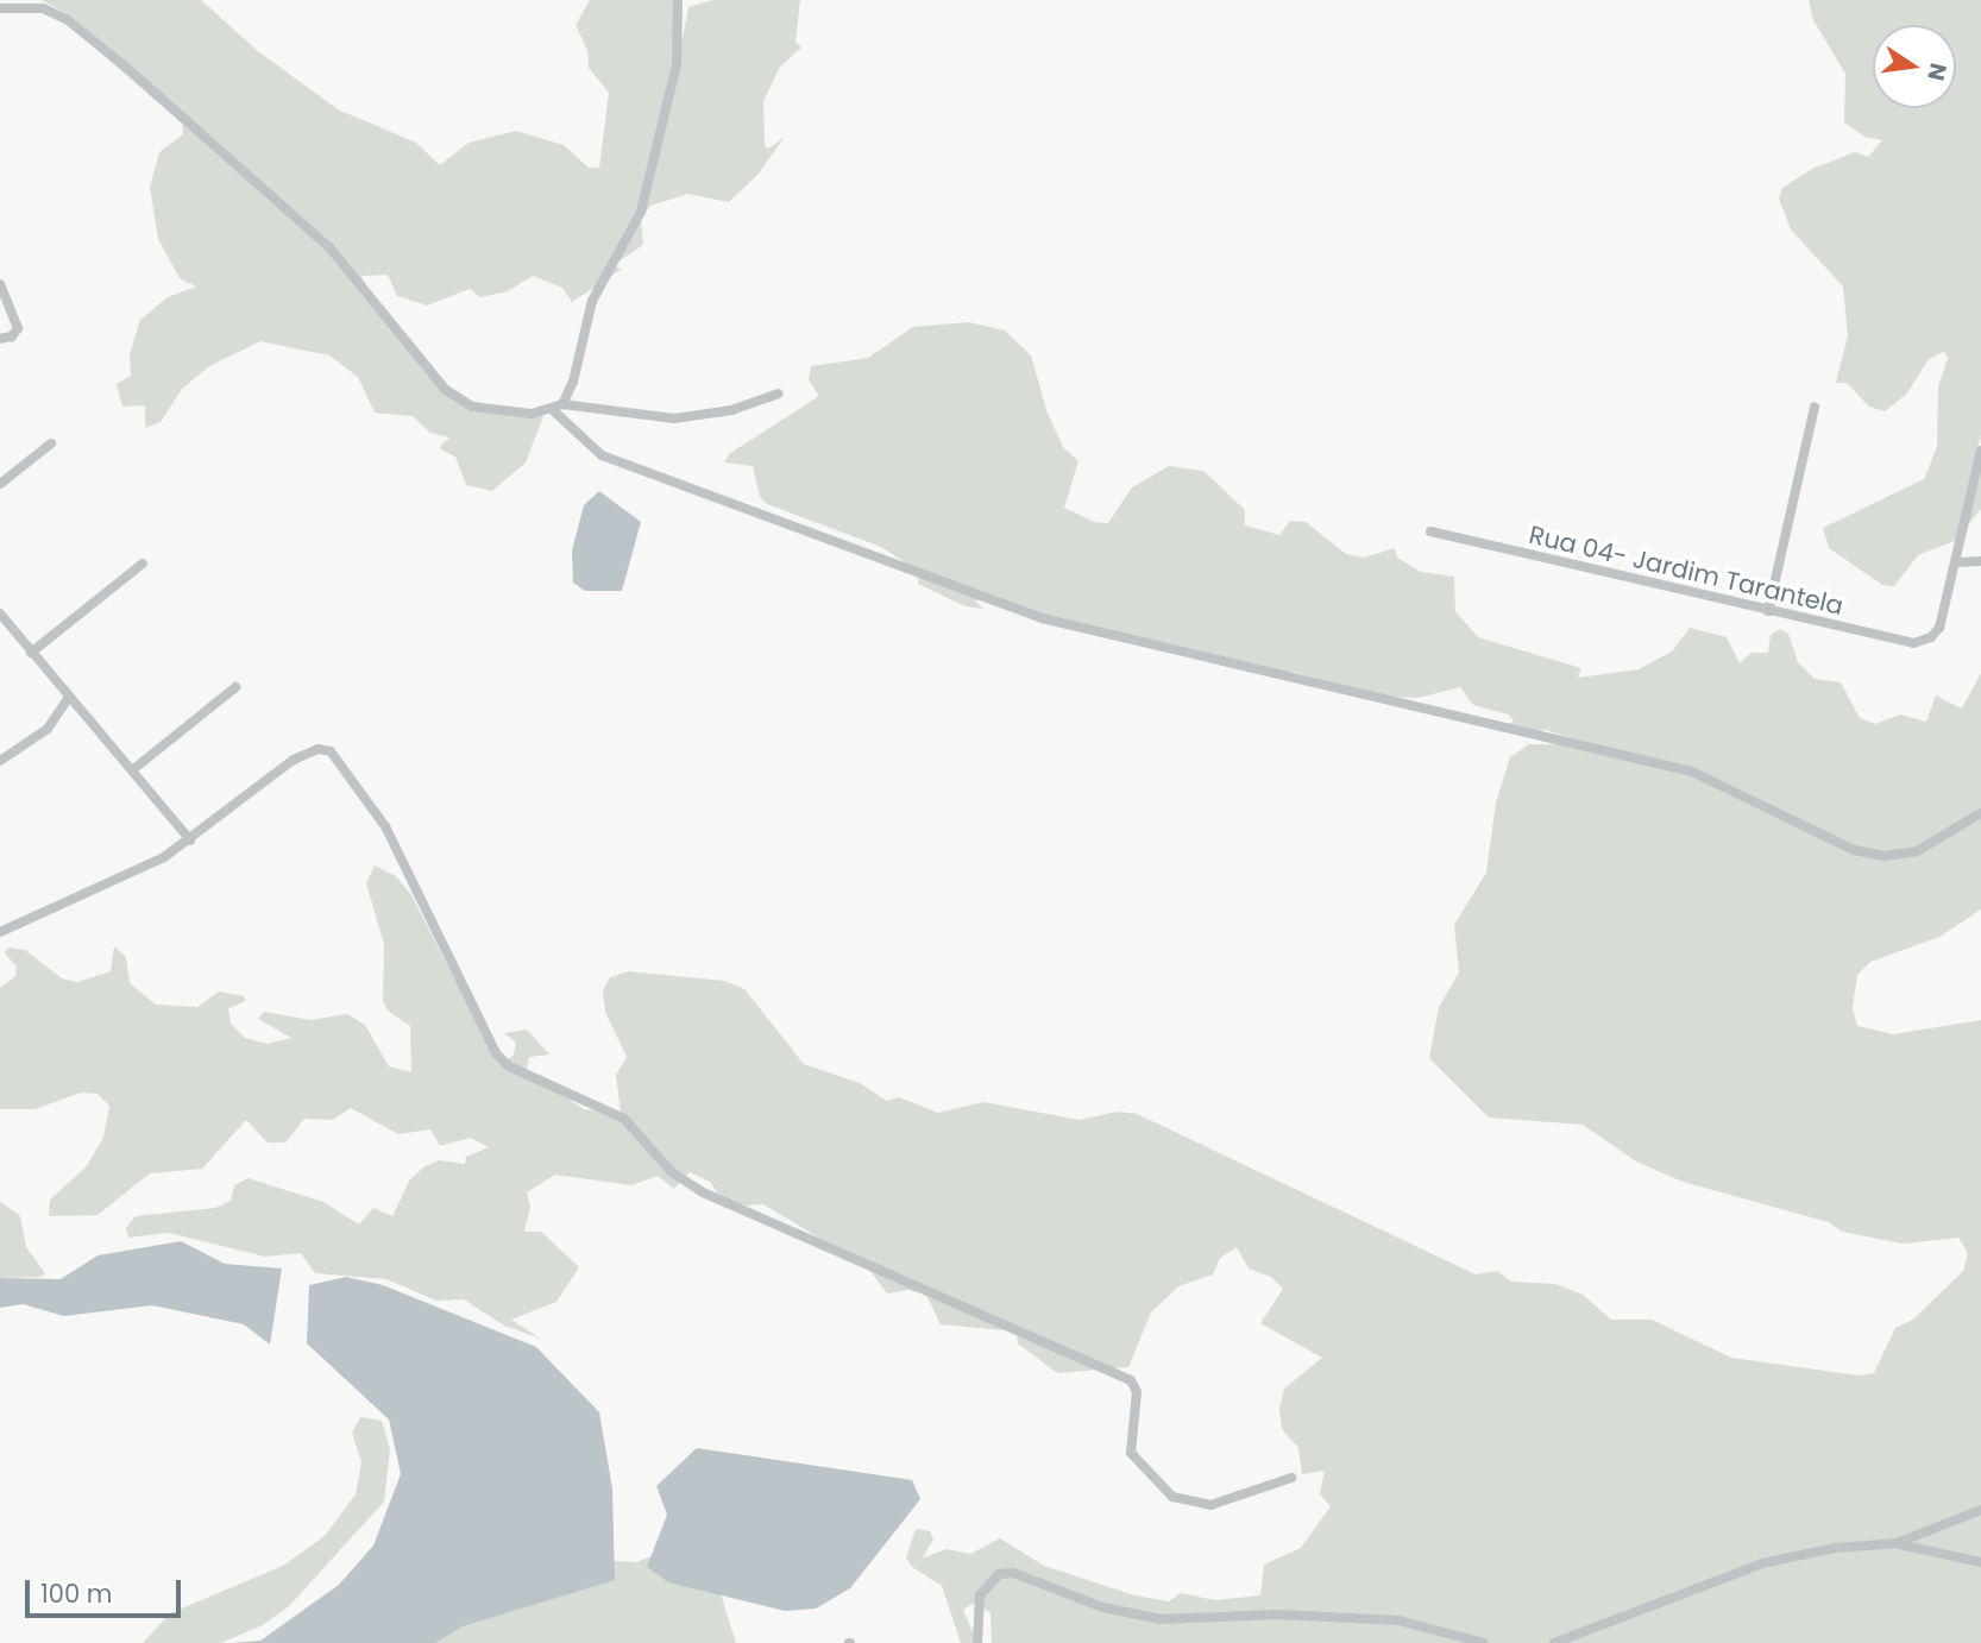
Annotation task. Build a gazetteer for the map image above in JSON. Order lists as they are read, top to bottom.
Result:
{
  "streets": {
    "street": ["Rua 04- Jardim Tarantela"]
  },
  "scale_bar": "100 m",
  "north": "right"
}
